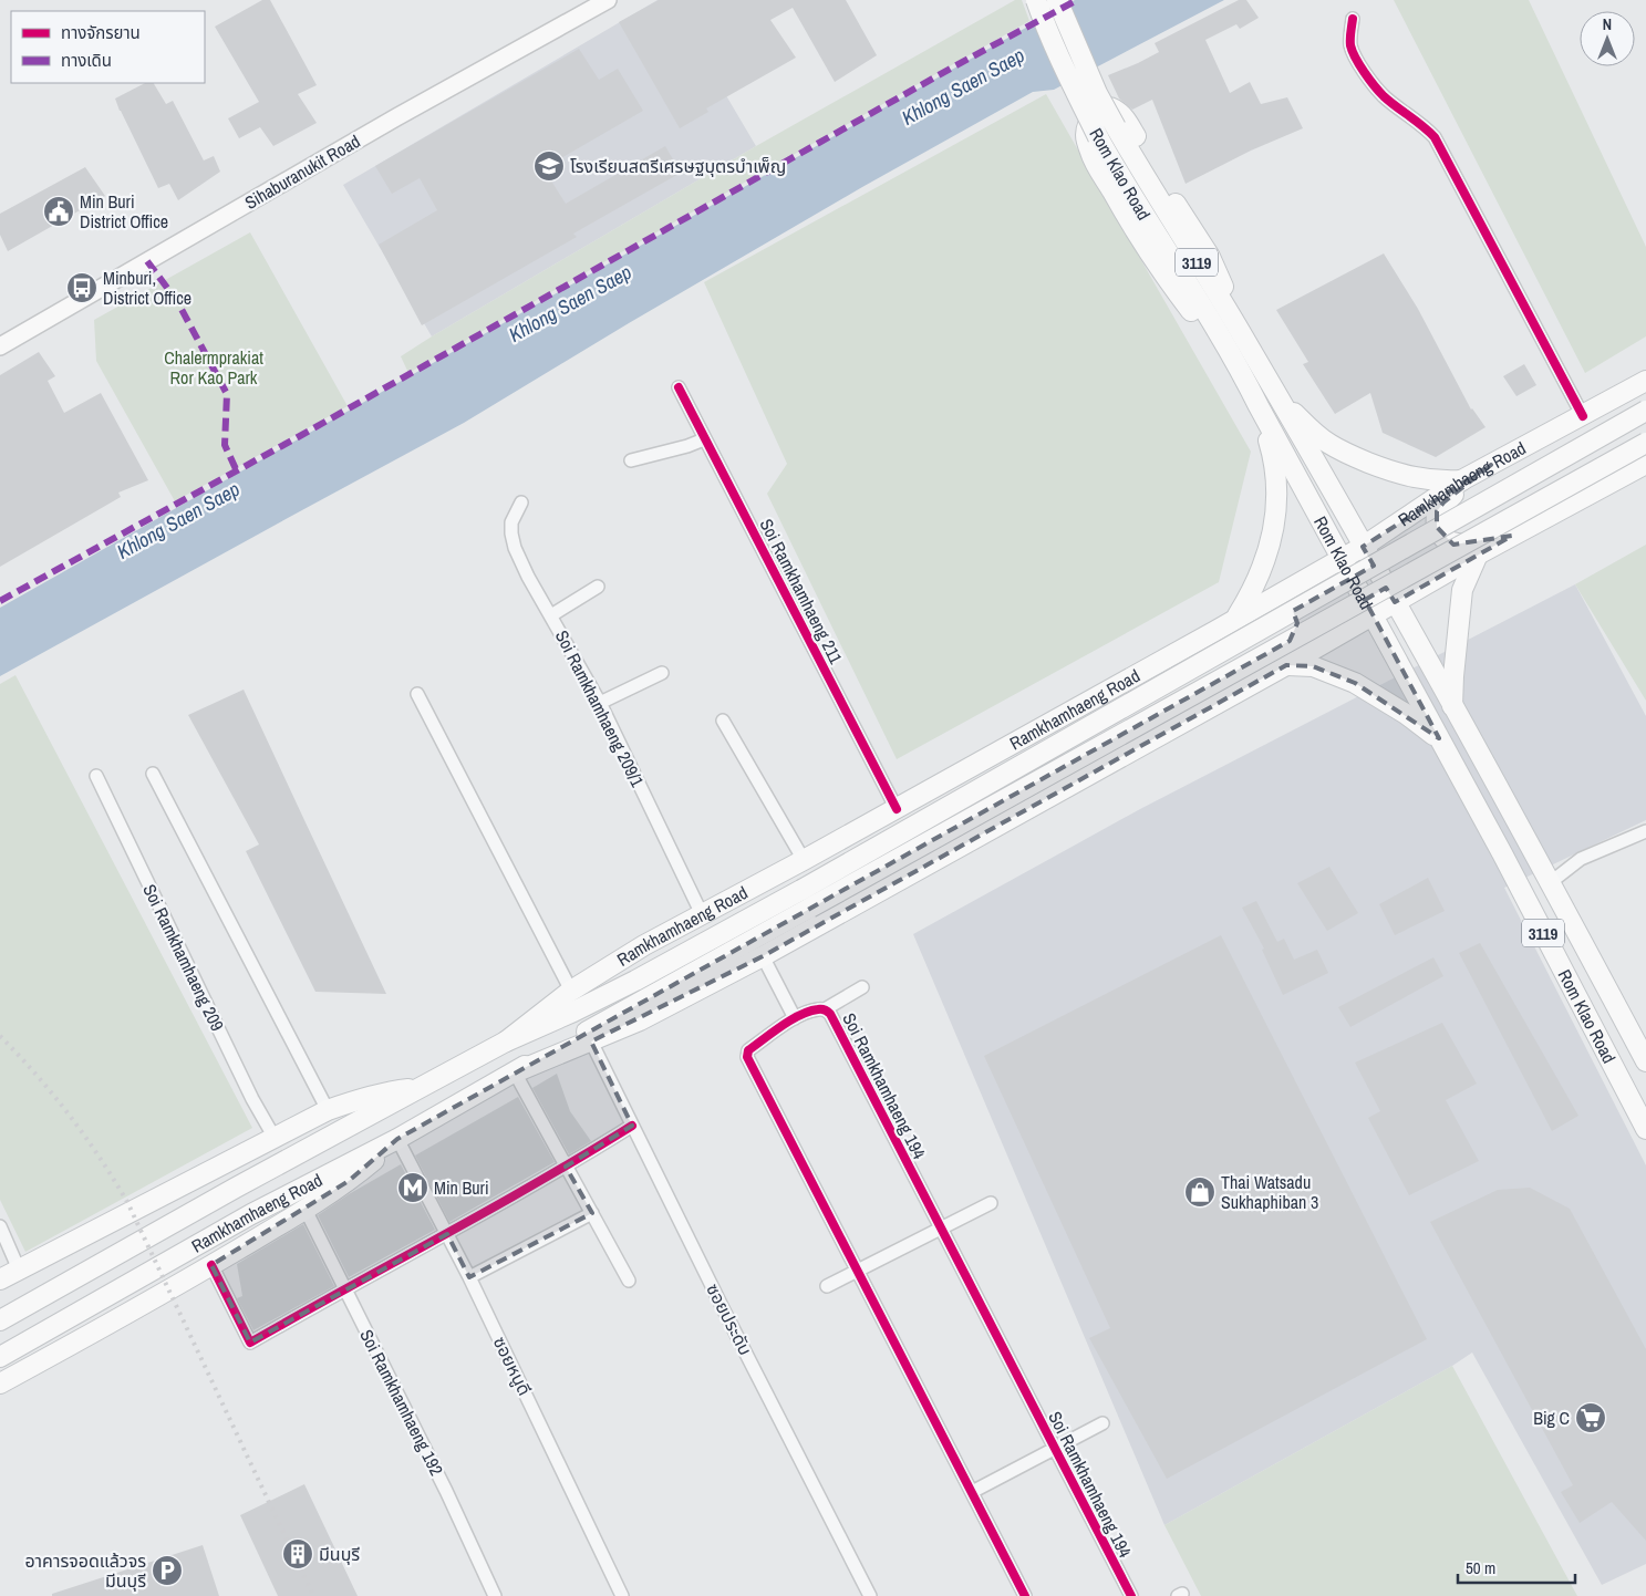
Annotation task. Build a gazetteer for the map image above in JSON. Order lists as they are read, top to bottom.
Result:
{
  "streets": {
    "main road": [
      "Sihaburanukit Road",
      "Rom Klao Road",
      "3119",
      "Ramkhamhaeng Road"
    ],
    "street": [
      "Soi Ramkhamhaeng 211",
      "Soi Ramkhamhaeng 209/1",
      "Soi Ramkhamhaeng 209",
      "Soi Ramkhamhaeng 194",
      "ซอยประดับ",
      "ซอยหนูดี",
      "Soi Ramkhamhaeng 192"
    ]
  },
  "crossings": [
    ["Rom Klao Road", "Ramkhamhaeng Road"],
    ["Ramkhamhaeng Road", "Soi Ramkhamhaeng 211"],
    ["Ramkhamhaeng Road", "Soi Ramkhamhaeng 209/1"],
    ["Ramkhamhaeng Road", "ซอยประดับ"],
    ["Ramkhamhaeng Road", "ซอยหนูดี"]
  ],
  "water": ["Khlong Saen Saep"],
  "parks": ["Chalermprakiat Ror Kao Park"],
  "places": {
    "school or university": ["โรงเรียนสตรีเศรษฐบุตรบำเพ็ญ"],
    "public building": ["Min Buri District Office"],
    "bus stop": ["Minburi, District Office"],
    "metro station": ["Min Buri"],
    "shop": ["Thai Watsadu Sukhaphiban 3"],
    "supermarket": ["Big C"],
    "building": ["มีนบุรี"],
    "parking": ["อาคารจอดแล้วจร มีนบุรี"]
  },
  "legend": ["ทางจักรยาน", "ทางเดิน"],
  "scale_bar": "50 m",
  "north": "top"
}
